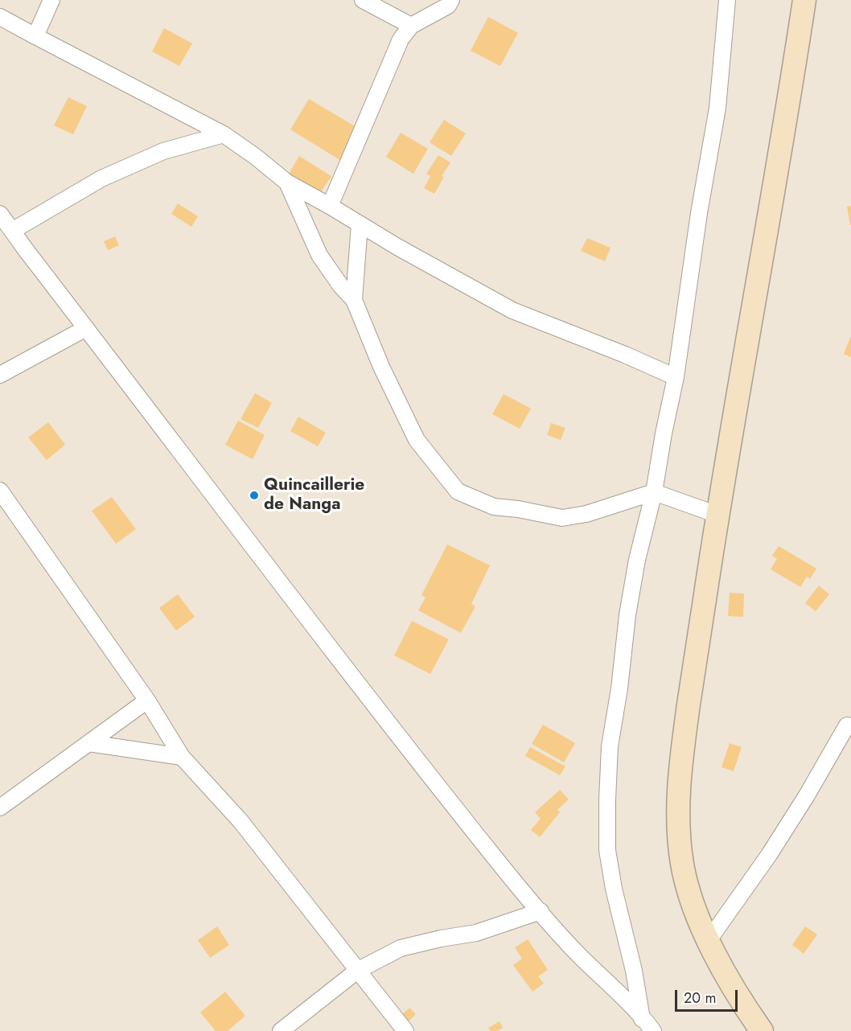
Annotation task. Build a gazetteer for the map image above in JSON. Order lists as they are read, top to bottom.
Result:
{
  "places": ["Quincaillerie de Nanga"],
  "scale_bar": "20 m"
}
